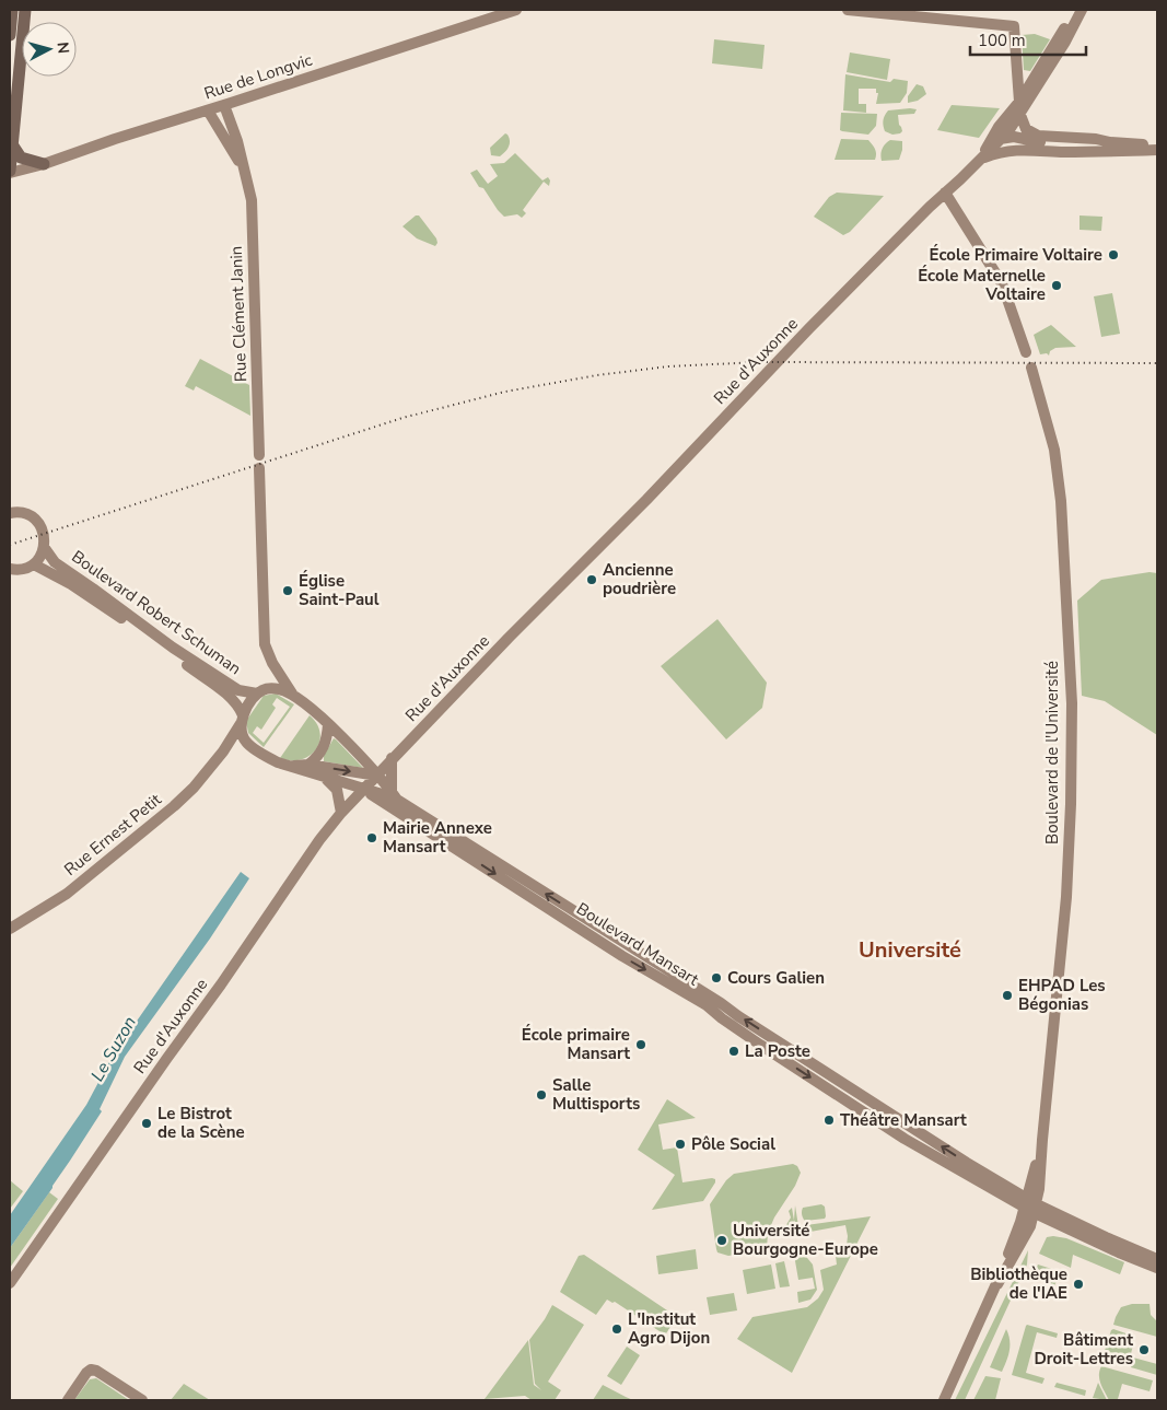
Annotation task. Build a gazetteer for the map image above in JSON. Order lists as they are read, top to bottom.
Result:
{
  "streets": {
    "main road": [
      "Rue de Longvic",
      "Rue Clément Janin",
      "Rue d'Auxonne",
      "Boulevard Robert Schuman",
      "Boulevard de l'Université",
      "Rue Ernest Petit",
      "Boulevard Mansart"
    ]
  },
  "crossings": [
    ["Rue de Longvic", "Rue Clément Janin"],
    ["Rue d'Auxonne", "Boulevard Mansart"],
    ["Boulevard Robert Schuman", "Rue Ernest Petit"],
    ["Boulevard de l'Université", "Boulevard Mansart"]
  ],
  "districts": ["Université"],
  "water": ["Le Suzon"],
  "places": [
    "École Primaire Voltaire",
    "École Maternelle Voltaire",
    "Ancienne poudrière",
    "Église Saint-Paul",
    "Mairie Annexe Mansart",
    "Cours Galien",
    "EHPAD Les Bégonias",
    "École primaire Mansart",
    "La Poste",
    "Salle Multisports",
    "Théâtre Mansart",
    "Le Bistrot de la Scène",
    "Pôle Social",
    "Université Bourgogne-Europe",
    "Bibliothèque de l'IAE",
    "L'Institut Agro Dijon",
    "Bâtiment Droit-Lettres"
  ],
  "scale_bar": "100 m",
  "north": "right"
}
